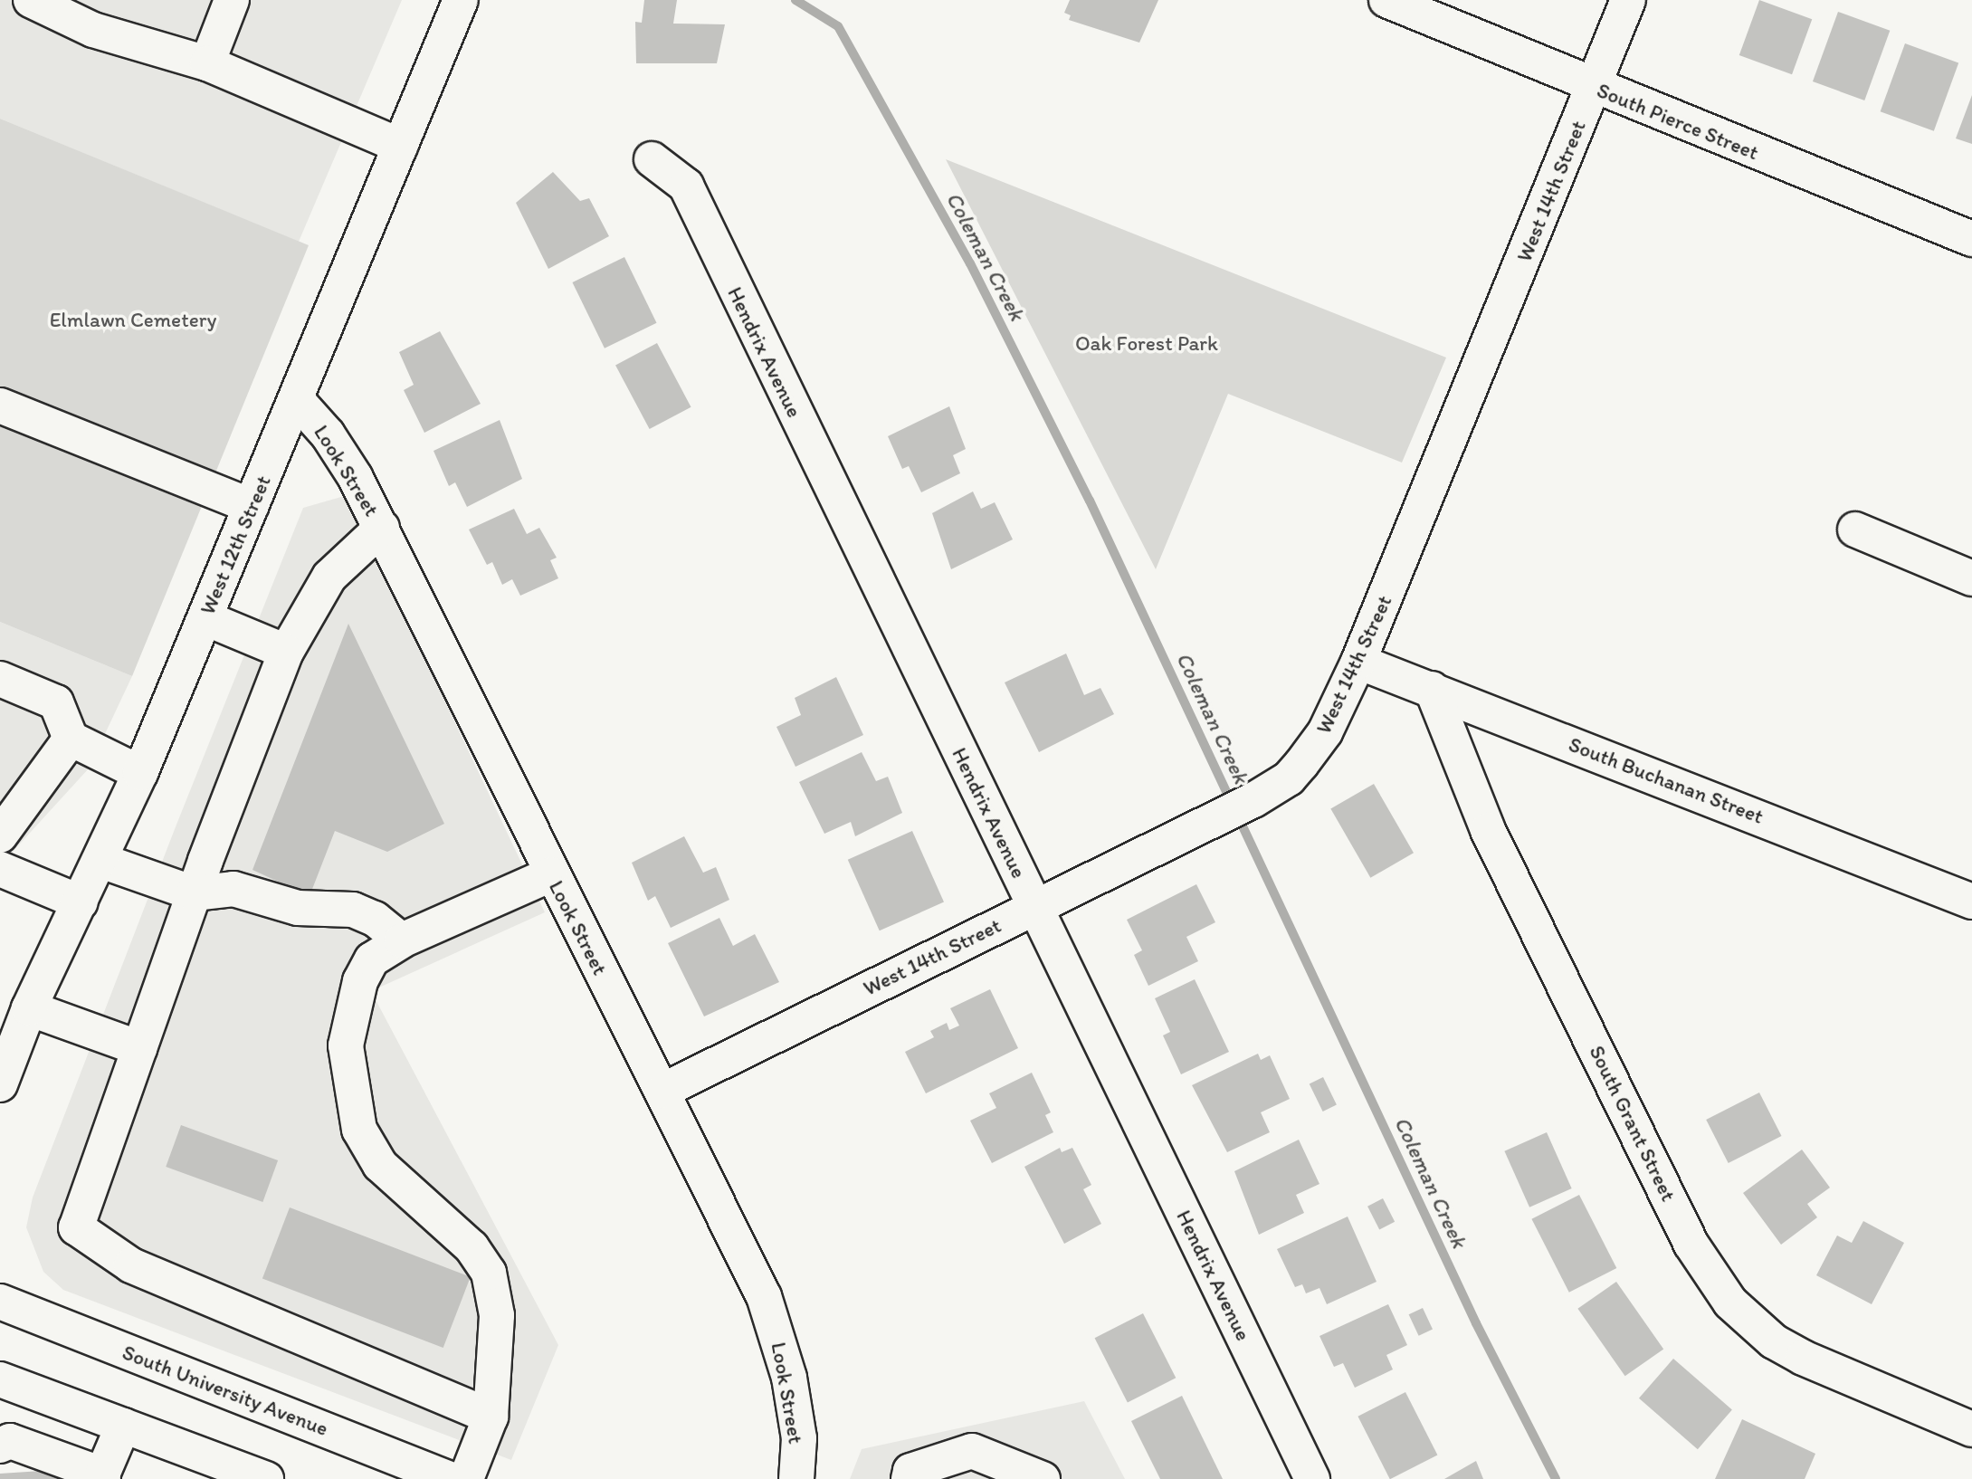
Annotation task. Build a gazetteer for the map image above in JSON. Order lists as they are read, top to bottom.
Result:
{
  "streets": {
    "street": [
      "South Pierce Street",
      "West 14th Street",
      "Hendrix Avenue",
      "Look Street",
      "West 12th Street",
      "South Buchanan Street",
      "South Grant Street",
      "South University Avenue"
    ]
  },
  "crossings": [
    ["South Pierce Street", "West 14th Street"],
    ["West 14th Street", "Hendrix Avenue"],
    ["West 14th Street", "Look Street"],
    ["West 14th Street", "South Buchanan Street"],
    ["Look Street", "West 12th Street"],
    ["South Buchanan Street", "South Grant Street"]
  ],
  "water": ["Coleman Creek"],
  "parks": ["Elmlawn Cemetery", "Oak Forest Park"]
}
